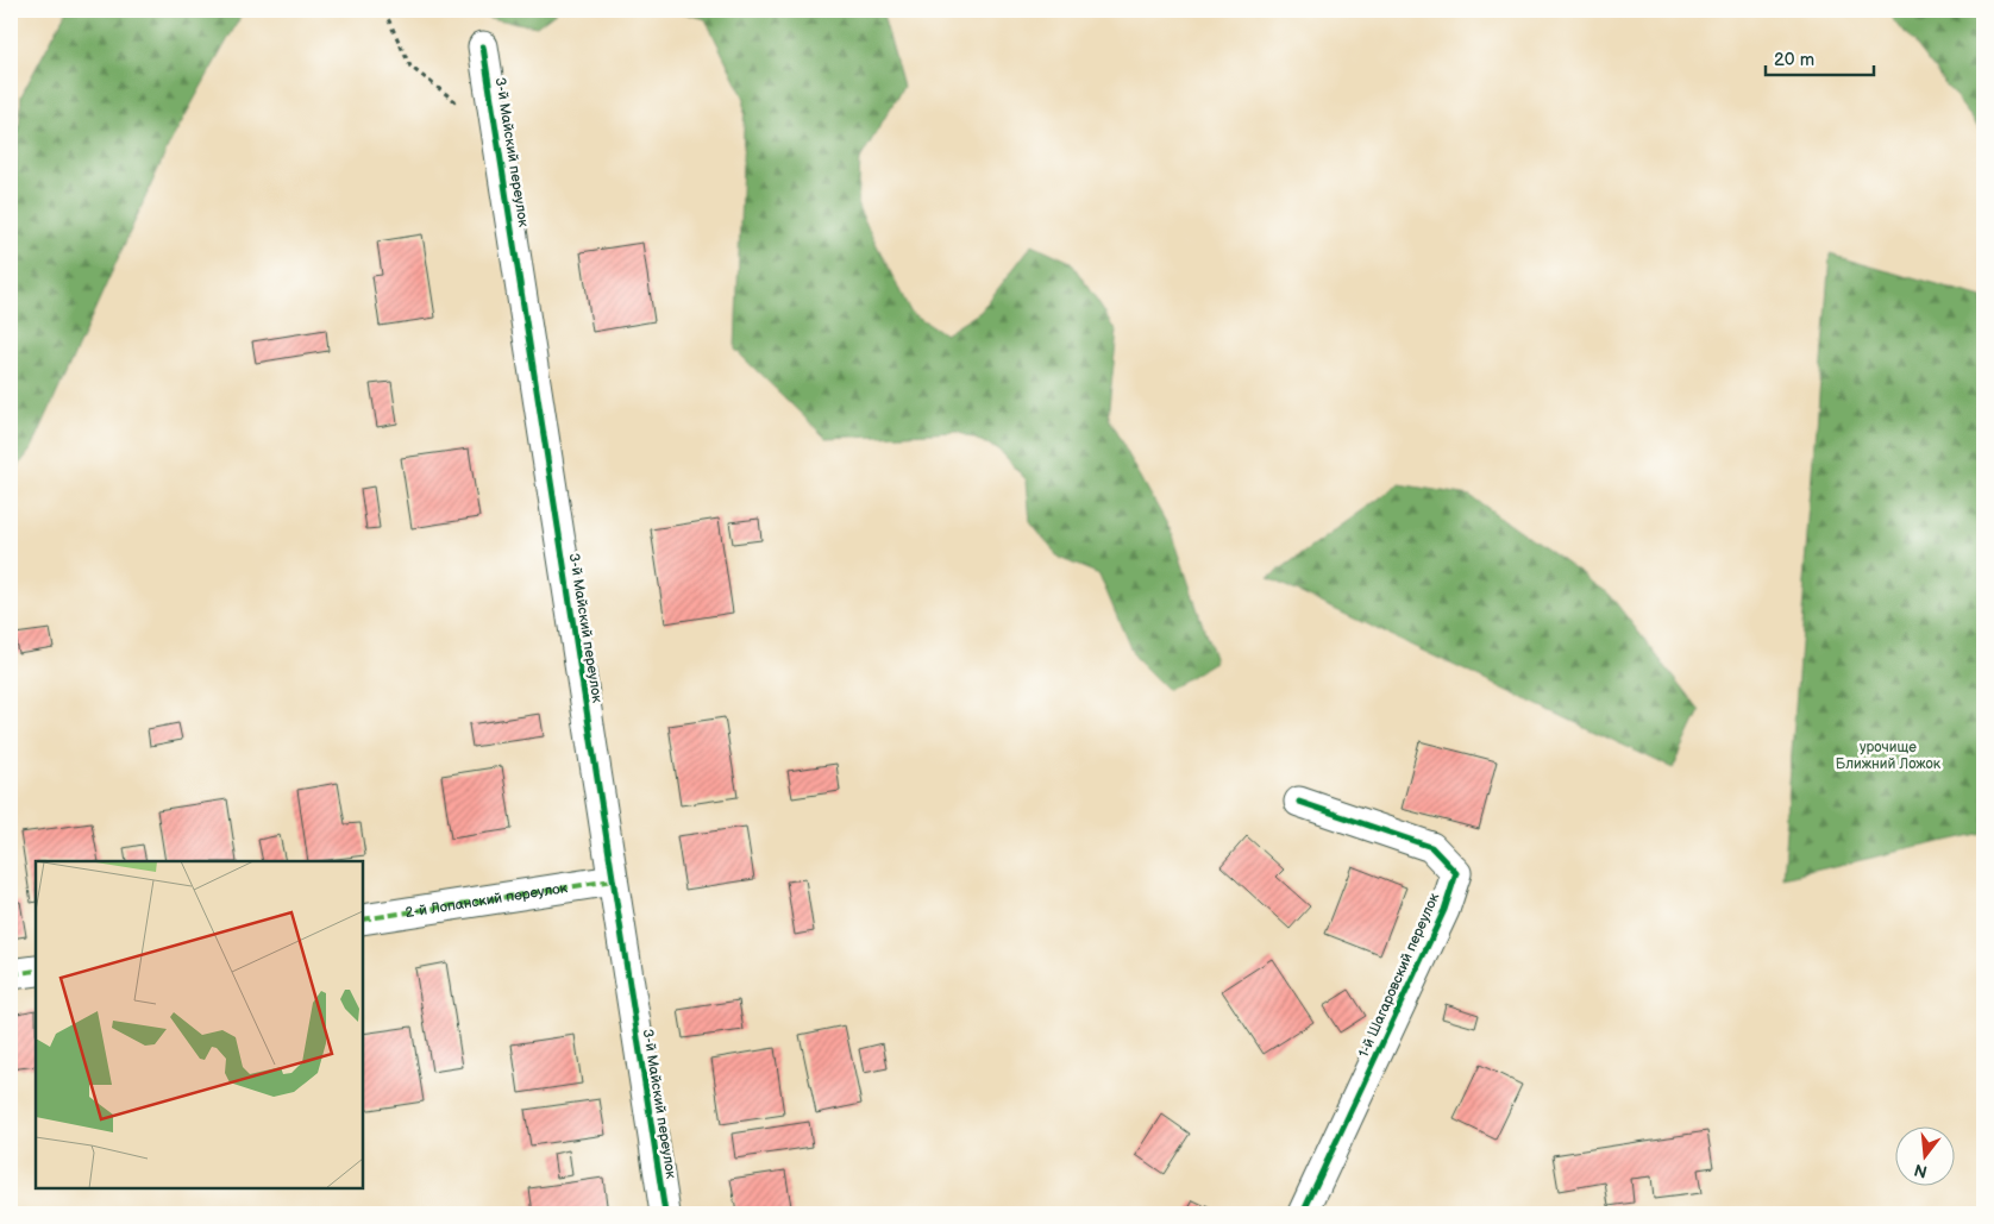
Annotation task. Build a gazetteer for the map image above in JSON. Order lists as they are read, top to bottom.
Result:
{
  "streets": {
    "street": ["3-й Майский переулок", "2-й Лопанский переулок", "1-й Шагаровский переулок"]
  },
  "crossings": [
    ["3-й Майский переулок", "2-й Лопанский переулок"]
  ],
  "parks": ["урочище Ближний Ложок"],
  "scale_bar": "20 m",
  "north": "bottom"
}
